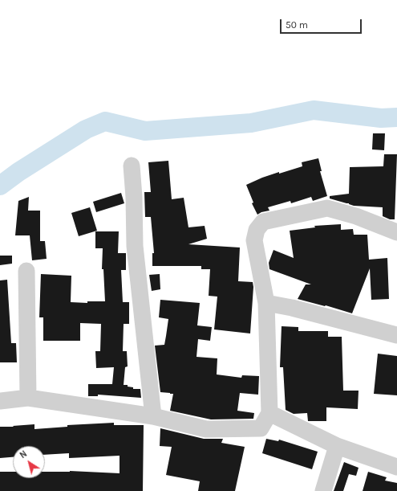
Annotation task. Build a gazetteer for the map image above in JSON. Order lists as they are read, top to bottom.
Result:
{
  "scale_bar": "50 m",
  "north": "top left"
}
